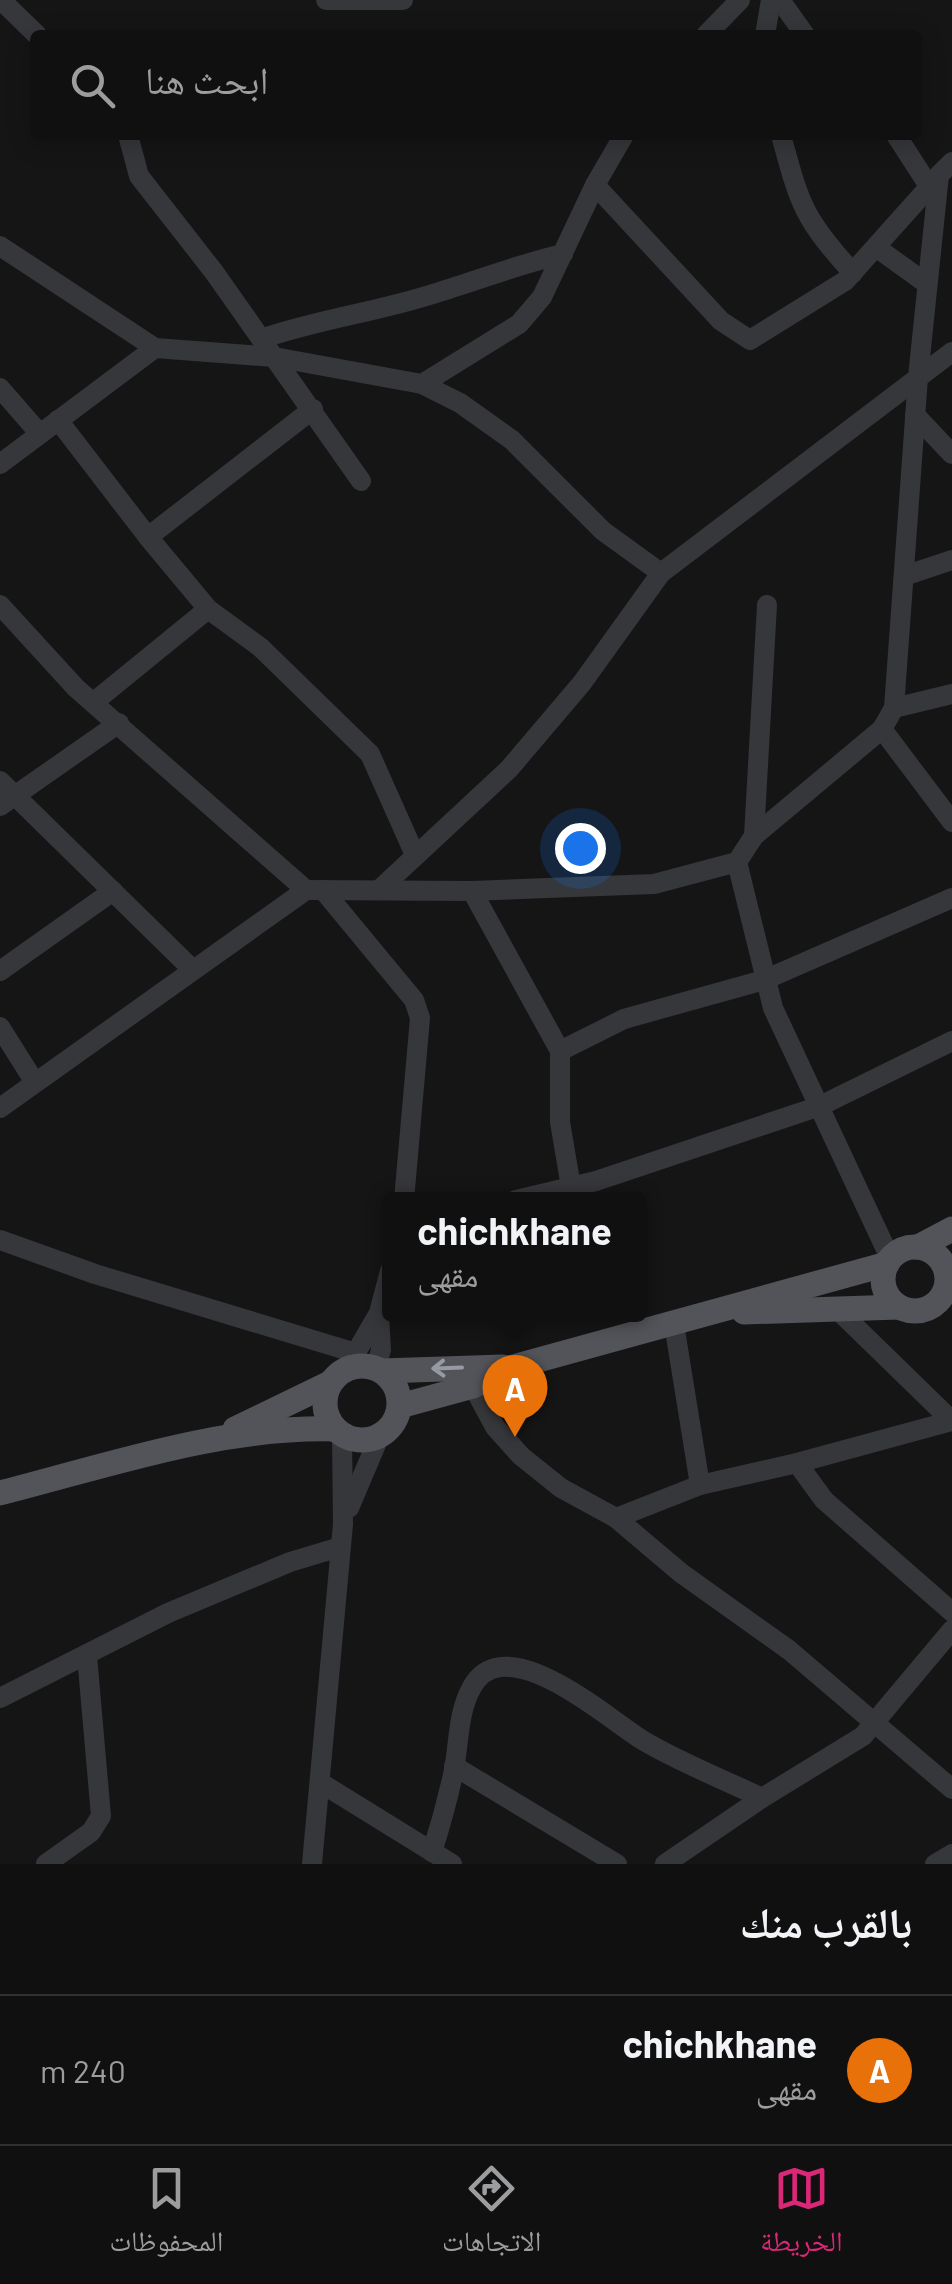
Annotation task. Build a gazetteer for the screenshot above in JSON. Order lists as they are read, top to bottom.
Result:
{
  "page": {
    "search": "ابحث هنا",
    "popup": ["chichkhane", "مقهى"],
    "pins": "A",
    "heading": "بالقرب منك",
    "list": [
      {
        "mark": "A",
        "name": "chichkhane",
        "note": "مقهى",
        "value": "240 m"
      }
    ],
    "nav": ["الخريطة", "الاتجاهات", "المحفوظات"]
  }
}
